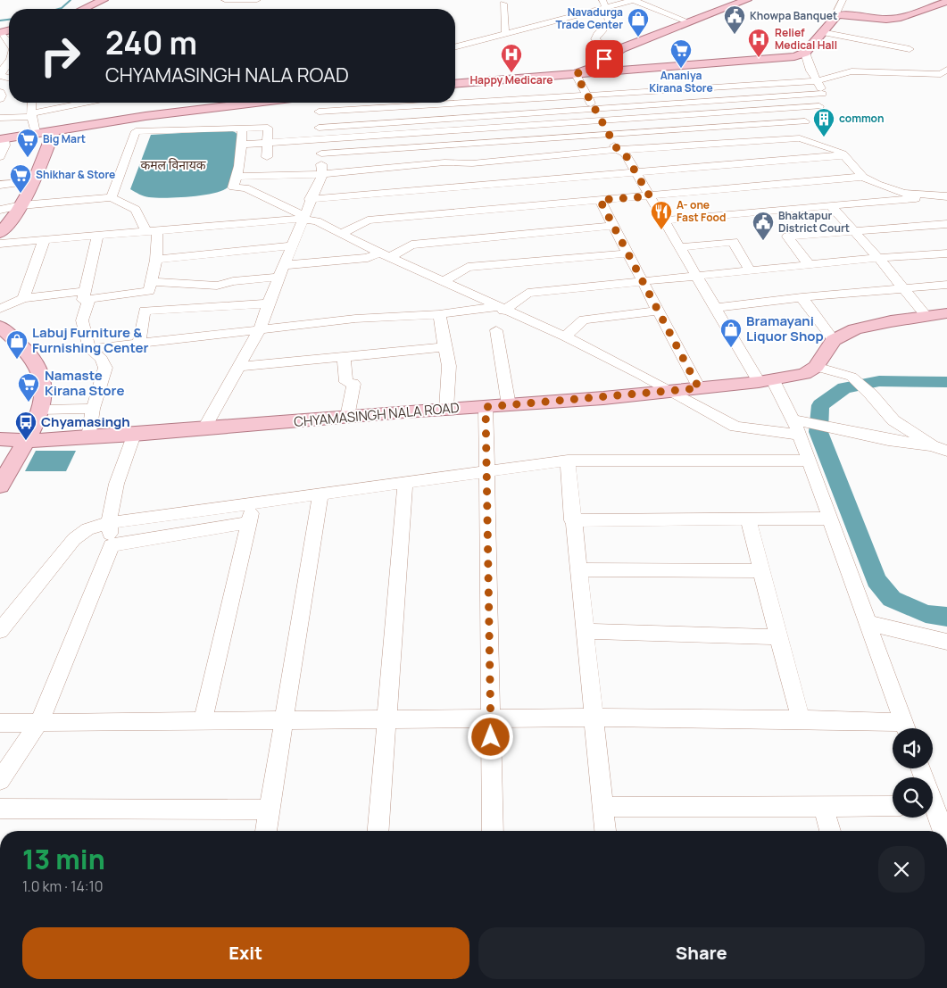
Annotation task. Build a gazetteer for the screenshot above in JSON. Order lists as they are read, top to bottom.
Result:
{
  "streets": {
    "main road": ["CHYAMASINGH NALA ROAD"]
  },
  "districts": ["कमल विनायक"],
  "places": {
    "public building": ["Khowpa Banquet", "Bhaktapur District Court"],
    "shop": ["Navadurga Trade Center", "Bramayani Liquor Shop", "Labuj Furniture & Furnishing Center"],
    "hospital": ["Relief Medical Hall", "Happy Medicare"],
    "supermarket": [
      "Ananiya Kirana Store",
      "Big Mart",
      "Shikhar & Store",
      "Namaste Kirana Store"
    ],
    "building": ["common"],
    "restaurant": ["A- one Fast Food"],
    "bus stop": ["Chyamasingh"]
  },
  "page": {
    "turn": ["240 m", "CHYAMASINGH NALA ROAD"],
    "heading": ["13 min", "1.0 km · 14:10"],
    "buttons": ["Exit", "Share"]
  }
}
